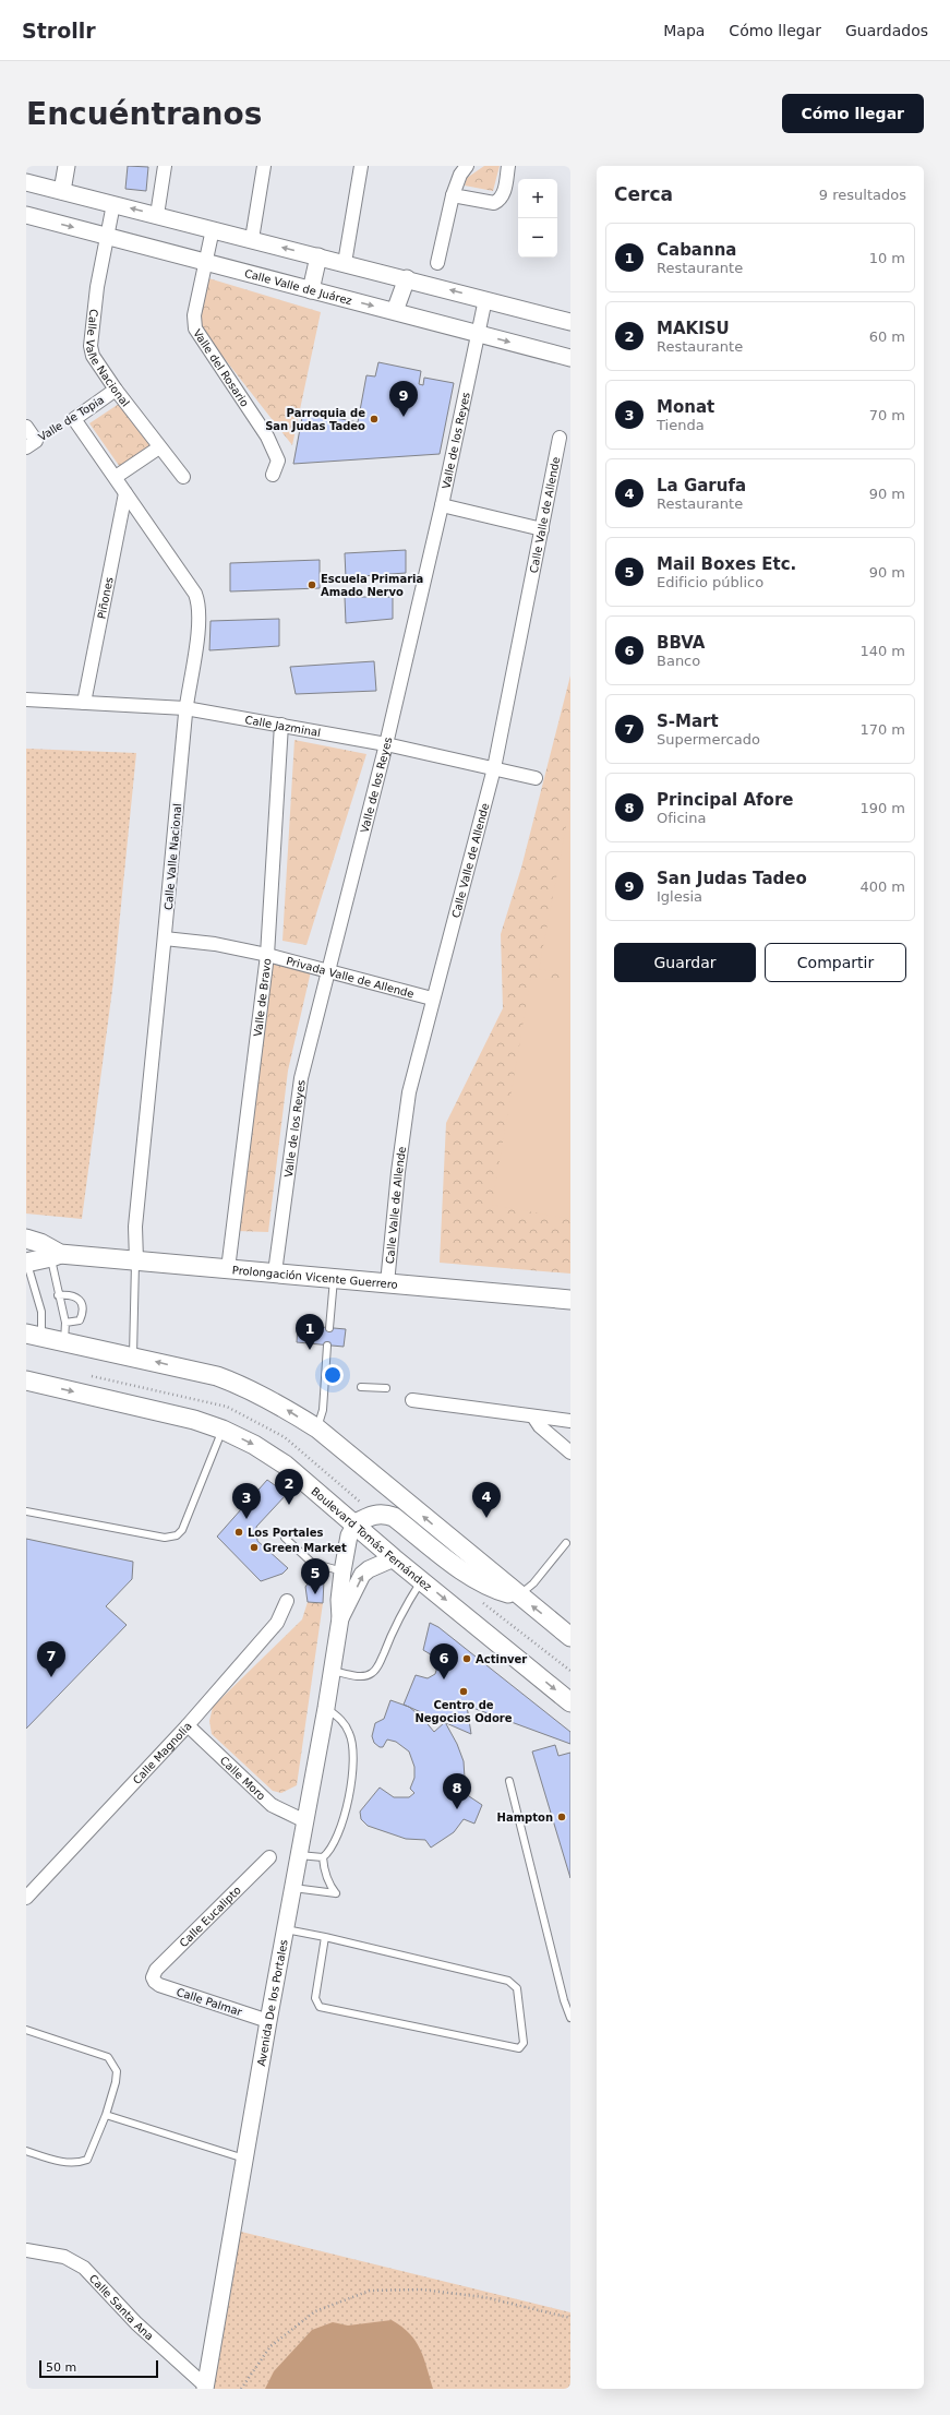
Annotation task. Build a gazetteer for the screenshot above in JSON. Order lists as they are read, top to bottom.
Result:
{
  "streets": {
    "main road": ["Prolongación Vicente Guerrero", "Boulevard Tomás Fernández"],
    "street": [
      "Calle Valle de Juárez",
      "Calle Valle Nacional",
      "Valle del Rosario",
      "Valle de Topia",
      "Valle de los Reyes",
      "Calle Valle de Allende",
      "Piñones",
      "Calle Jazminal",
      "Privada Valle de Allende",
      "Valle de Bravo",
      "Calle Magnolia",
      "Calle Moro",
      "Calle Eucalipto",
      "Calle Palmar",
      "Avenida De los Portales",
      "Calle Santa Ana"
    ]
  },
  "crossings": [
    ["Calle Valle de Juárez", "Calle Valle Nacional"],
    ["Calle Valle de Juárez", "Valle del Rosario"],
    ["Calle Valle de Juárez", "Valle de los Reyes"],
    ["Calle Valle Nacional", "Valle de Topia"],
    ["Calle Valle Nacional", "Piñones"],
    ["Calle Valle Nacional", "Calle Jazminal"],
    ["Calle Valle Nacional", "Privada Valle de Allende"],
    ["Calle Valle Nacional", "Prolongación Vicente Guerrero"],
    ["Valle de los Reyes", "Calle Jazminal"],
    ["Valle de los Reyes", "Privada Valle de Allende"],
    ["Valle de los Reyes", "Prolongación Vicente Guerrero"],
    ["Calle Valle de Allende", "Calle Jazminal"],
    ["Calle Valle de Allende", "Privada Valle de Allende"],
    ["Calle Valle de Allende", "Prolongación Vicente Guerrero"],
    ["Piñones", "Calle Jazminal"],
    ["Calle Jazminal", "Valle de Bravo"],
    ["Privada Valle de Allende", "Valle de Bravo"],
    ["Valle de Bravo", "Prolongación Vicente Guerrero"],
    ["Boulevard Tomás Fernández", "Avenida De los Portales"],
    ["Calle Magnolia", "Calle Moro"],
    ["Calle Moro", "Avenida De los Portales"],
    ["Calle Eucalipto", "Calle Palmar"],
    ["Calle Palmar", "Avenida De los Portales"],
    ["Avenida De los Portales", "Calle Santa Ana"]
  ],
  "places": [
    "Parroquia de San Judas Tadeo",
    "Escuela Primaria Amado Nervo",
    "Los Portales",
    "Green Market",
    "Actinver",
    "Centro de Negocios Odore",
    "Hampton"
  ],
  "scale_bar": "50 m",
  "page": {
    "header": "Strollr",
    "nav": ["Mapa", "Cómo llegar", "Guardados"],
    "buttons": [
      "Cómo llegar",
      ["Guardar", "Compartir"]
    ],
    "title": "Encuéntranos",
    "heading": ["Cerca", "9 resultados"],
    "map_buttons": ["+", "−"],
    "list": [
      {
        "mark": "1",
        "name": "Cabanna",
        "note": "Restaurante",
        "value": "10 m"
      },
      {
        "mark": "2",
        "name": "MAKISU",
        "note": "Restaurante",
        "value": "60 m"
      },
      {
        "mark": "3",
        "name": "Monat",
        "note": "Tienda",
        "value": "70 m"
      },
      {
        "mark": "4",
        "name": "La Garufa",
        "note": "Restaurante",
        "value": "90 m"
      },
      {
        "mark": "5",
        "name": "Mail Boxes Etc.",
        "note": "Edificio público",
        "value": "90 m"
      },
      {
        "mark": "6",
        "name": "BBVA",
        "note": "Banco",
        "value": "140 m"
      },
      {
        "mark": "7",
        "name": "S-Mart",
        "note": "Supermercado",
        "value": "170 m"
      },
      {
        "mark": "8",
        "name": "Principal Afore",
        "note": "Oficina",
        "value": "190 m"
      },
      {
        "mark": "9",
        "name": "San Judas Tadeo",
        "note": "Iglesia",
        "value": "400 m"
      }
    ],
    "pins": [
      "9",
      "1",
      "2",
      "4",
      "3",
      "5",
      "7",
      "6",
      "8"
    ],
    "scale": "50 m"
  }
}
